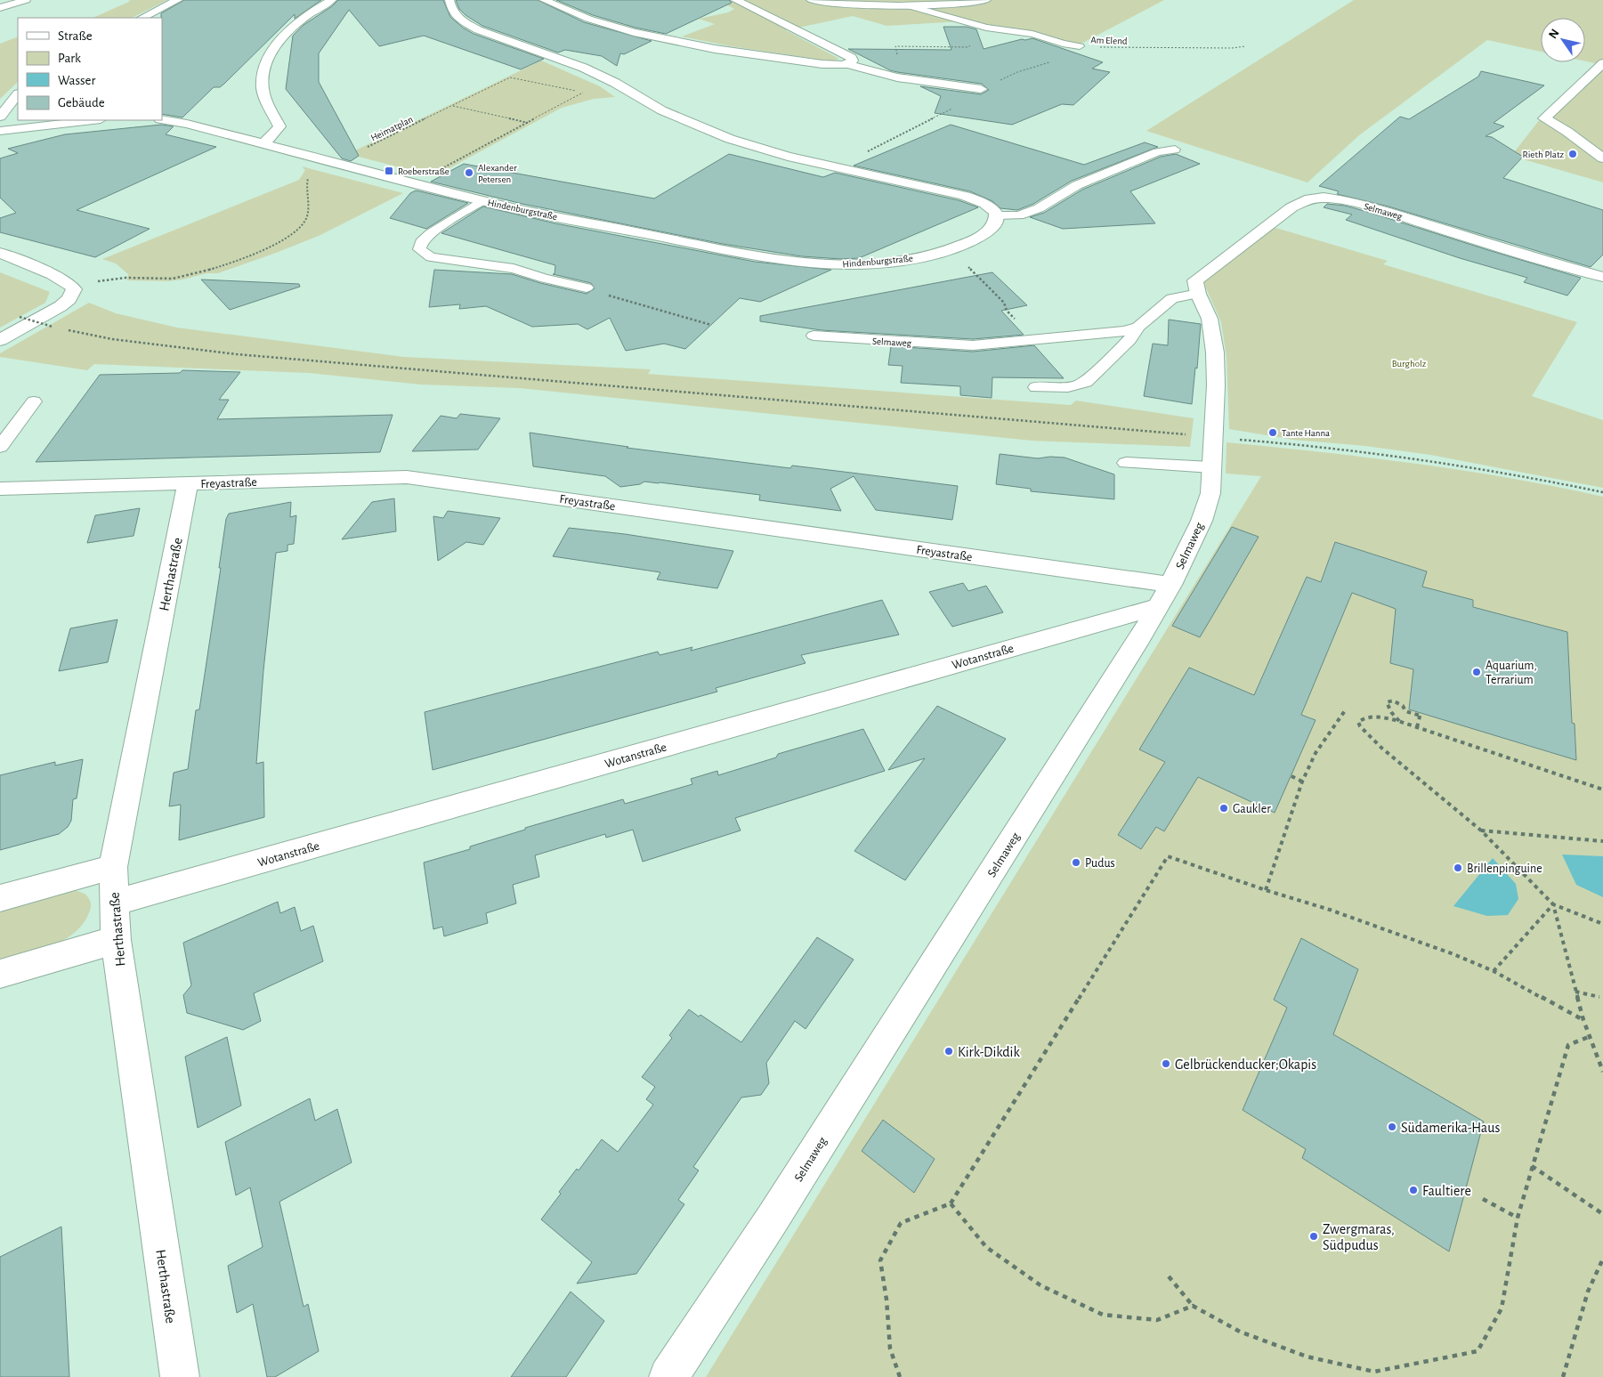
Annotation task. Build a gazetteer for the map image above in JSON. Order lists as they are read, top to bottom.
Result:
{
  "streets": {
    "street": [
      "Hindenburgstraße",
      "Selmaweg",
      "Freyastraße",
      "Herthastraße",
      "Wotanstraße"
    ],
    "path": ["Am Elend", "Heimatplan"]
  },
  "crossings": [
    ["Heimatplan", "Hindenburgstraße"],
    ["Selmaweg", "Freyastraße"],
    ["Selmaweg", "Wotanstraße"],
    ["Freyastraße", "Herthastraße"],
    ["Freyastraße", "Wotanstraße"],
    ["Herthastraße", "Wotanstraße"]
  ],
  "parks": ["Burgholz"],
  "places": {
    "other": [
      "Rieth Platz",
      "Alexander Petersen",
      "Tante Hanna",
      "Aquarium, Terrarium",
      "Gaukler",
      "Pudus",
      "Brillenpinguine",
      "Kirk-Dikdik",
      "Gelbrückenducker;Okapis",
      "Südamerika-Haus",
      "Faultiere",
      "Zwergmaras, Südpudus"
    ],
    "transit": ["Roeberstraße"]
  },
  "legend": [
    "Straße",
    "Park",
    "Wasser",
    "Gebäude"
  ],
  "north": "top left"
}
